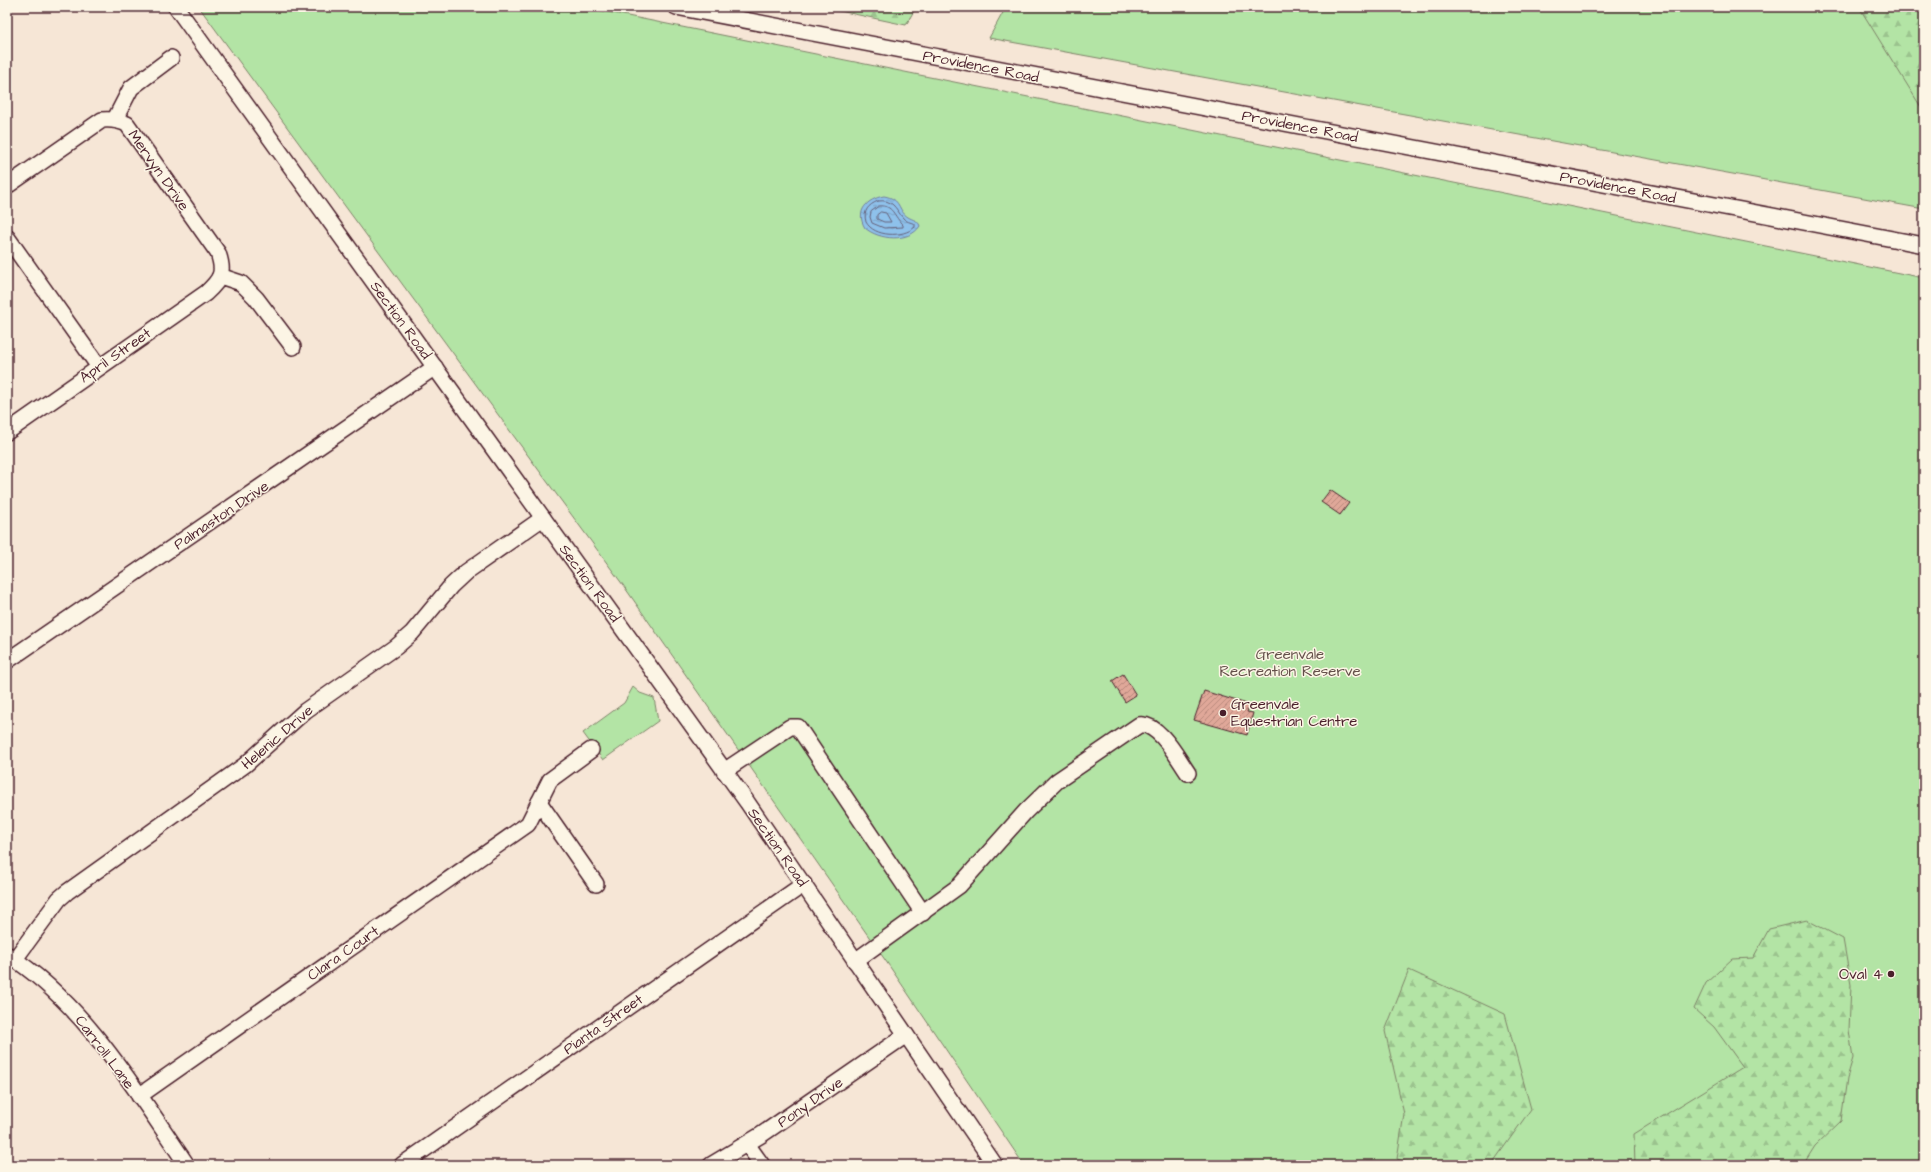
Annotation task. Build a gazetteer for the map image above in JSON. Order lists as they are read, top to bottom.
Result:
{
  "streets": {
    "street": [
      "Providence Road",
      "Mervyn Drive",
      "Section Road",
      "April Street",
      "Palmaston Drive",
      "Helenic Drive",
      "Clara Court",
      "Pianta Street",
      "Carroll Lane",
      "Pony Drive"
    ]
  },
  "crossings": [
    ["Mervyn Drive", "April Street"],
    ["Section Road", "Palmaston Drive"],
    ["Section Road", "Helenic Drive"],
    ["Section Road", "Pianta Street"],
    ["Section Road", "Pony Drive"],
    ["Helenic Drive", "Carroll Lane"],
    ["Clara Court", "Carroll Lane"]
  ],
  "parks": ["Greenvale Recreation Reserve"],
  "places": ["Greenvale Equestrian Centre", "Oval 4"]
}
